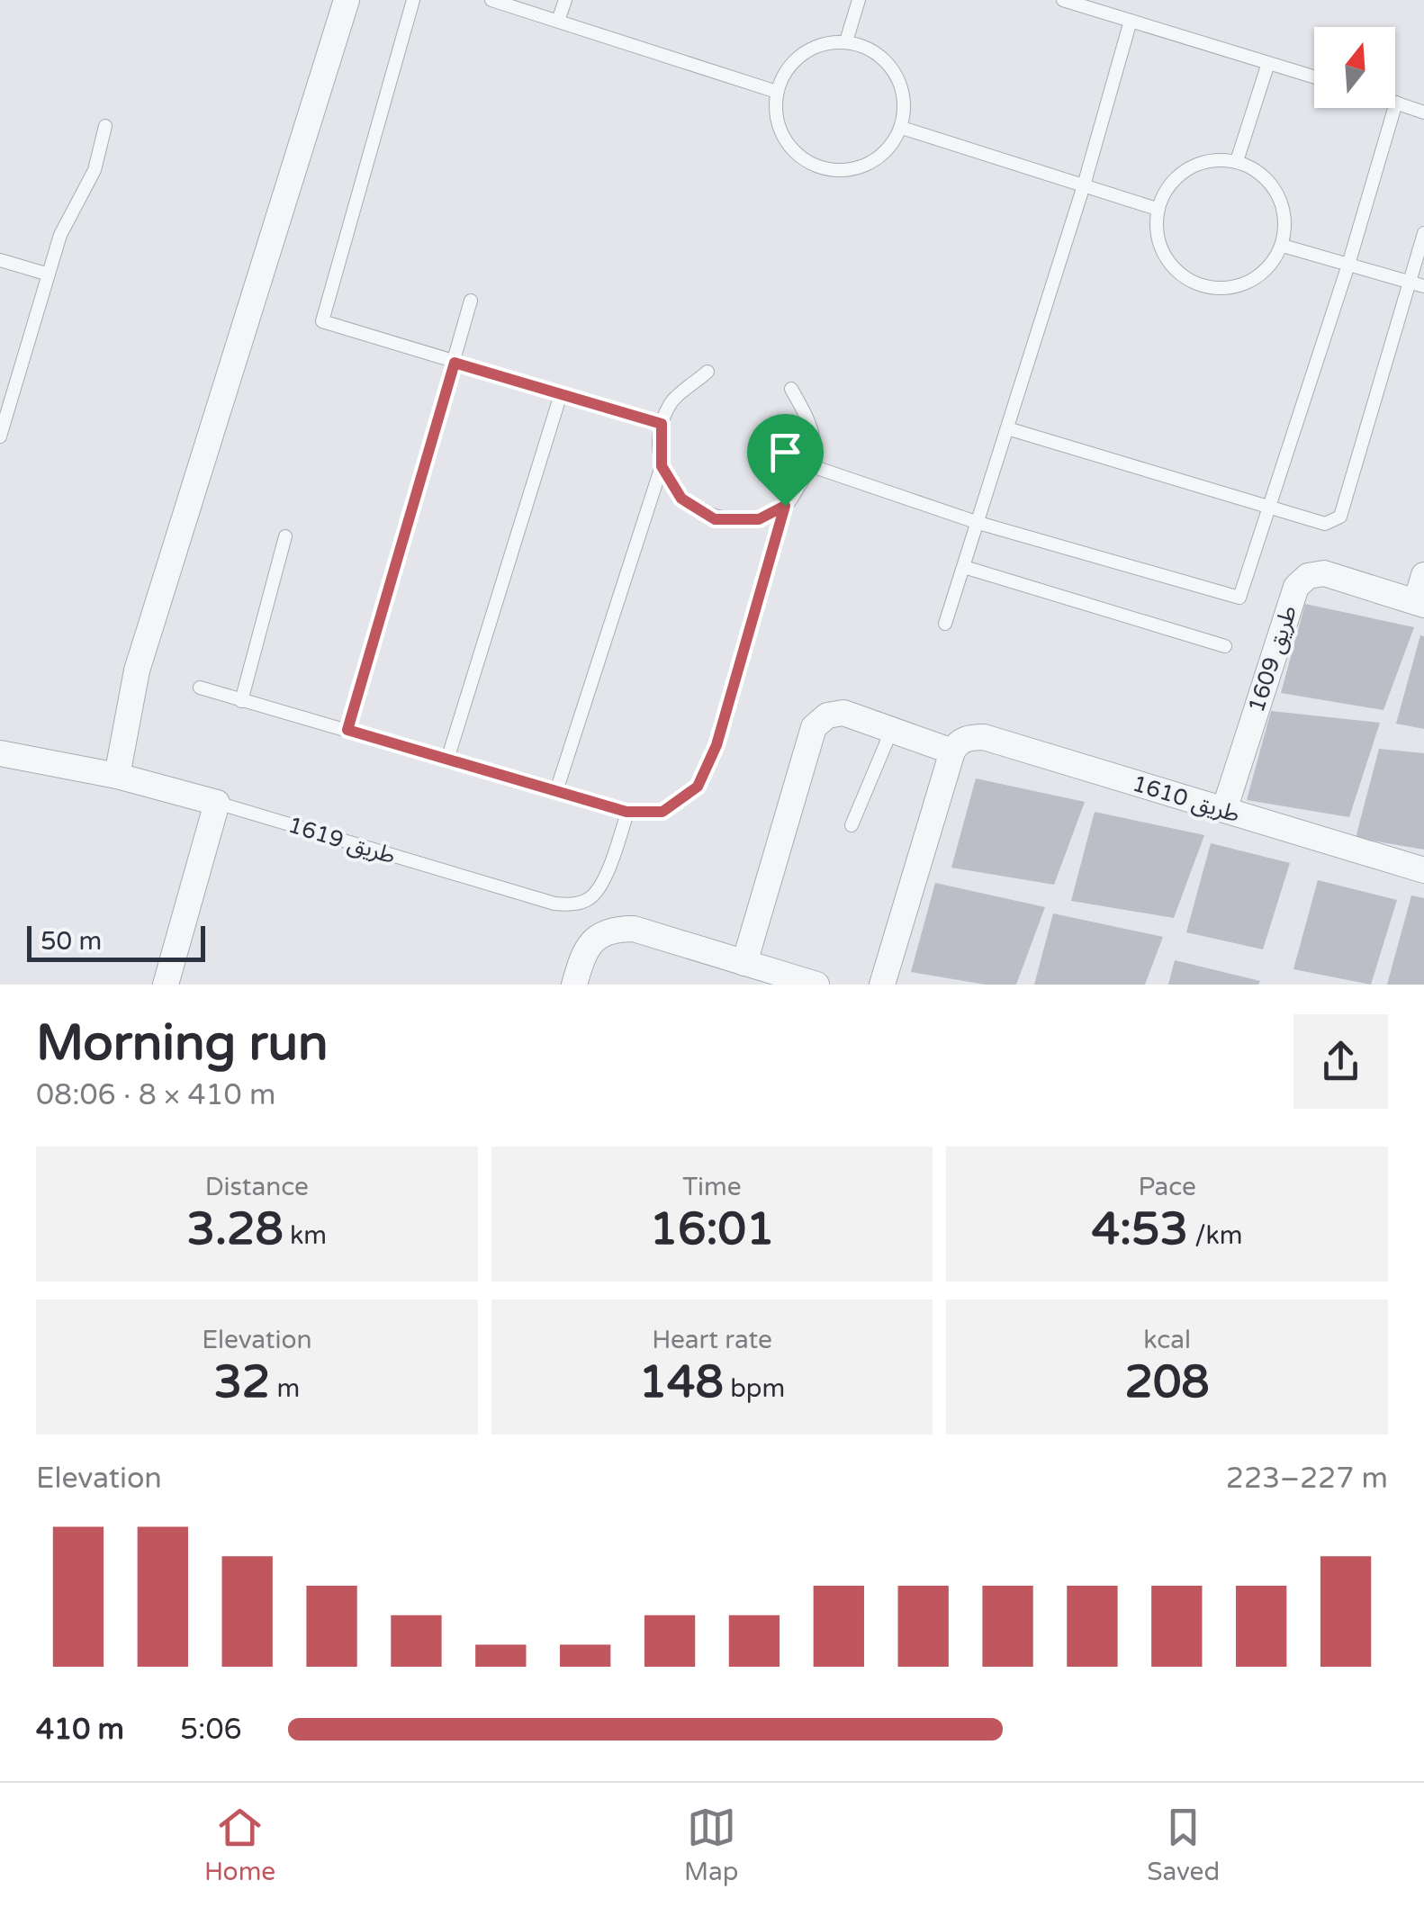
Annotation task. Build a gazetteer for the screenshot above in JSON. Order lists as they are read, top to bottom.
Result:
{
  "streets": {
    "street": ["طريق 1609", "طريق 1610", "طريق 1619"]
  },
  "crossings": [
    ["طريق 1609", "طريق 1610"]
  ],
  "scale_bar": "50 m",
  "north": "top",
  "page": {
    "scale": "50 m",
    "heading": ["Morning run", "08:06 · 8 × 410 m"],
    "stats": [
      ["Distance", "3.28 km"],
      ["Time", "16:01"],
      ["Pace", "4:53 /km"],
      ["Elevation", "32 m"],
      ["Heart rate", "148 bpm"],
      ["kcal", "208"]
    ],
    "chart": ["Elevation", "223–227 m"],
    "list": [
      {
        "name": "410 m",
        "note": "5:06"
      }
    ],
    "tabs": ["Home", "Map", "Saved"]
  }
}
